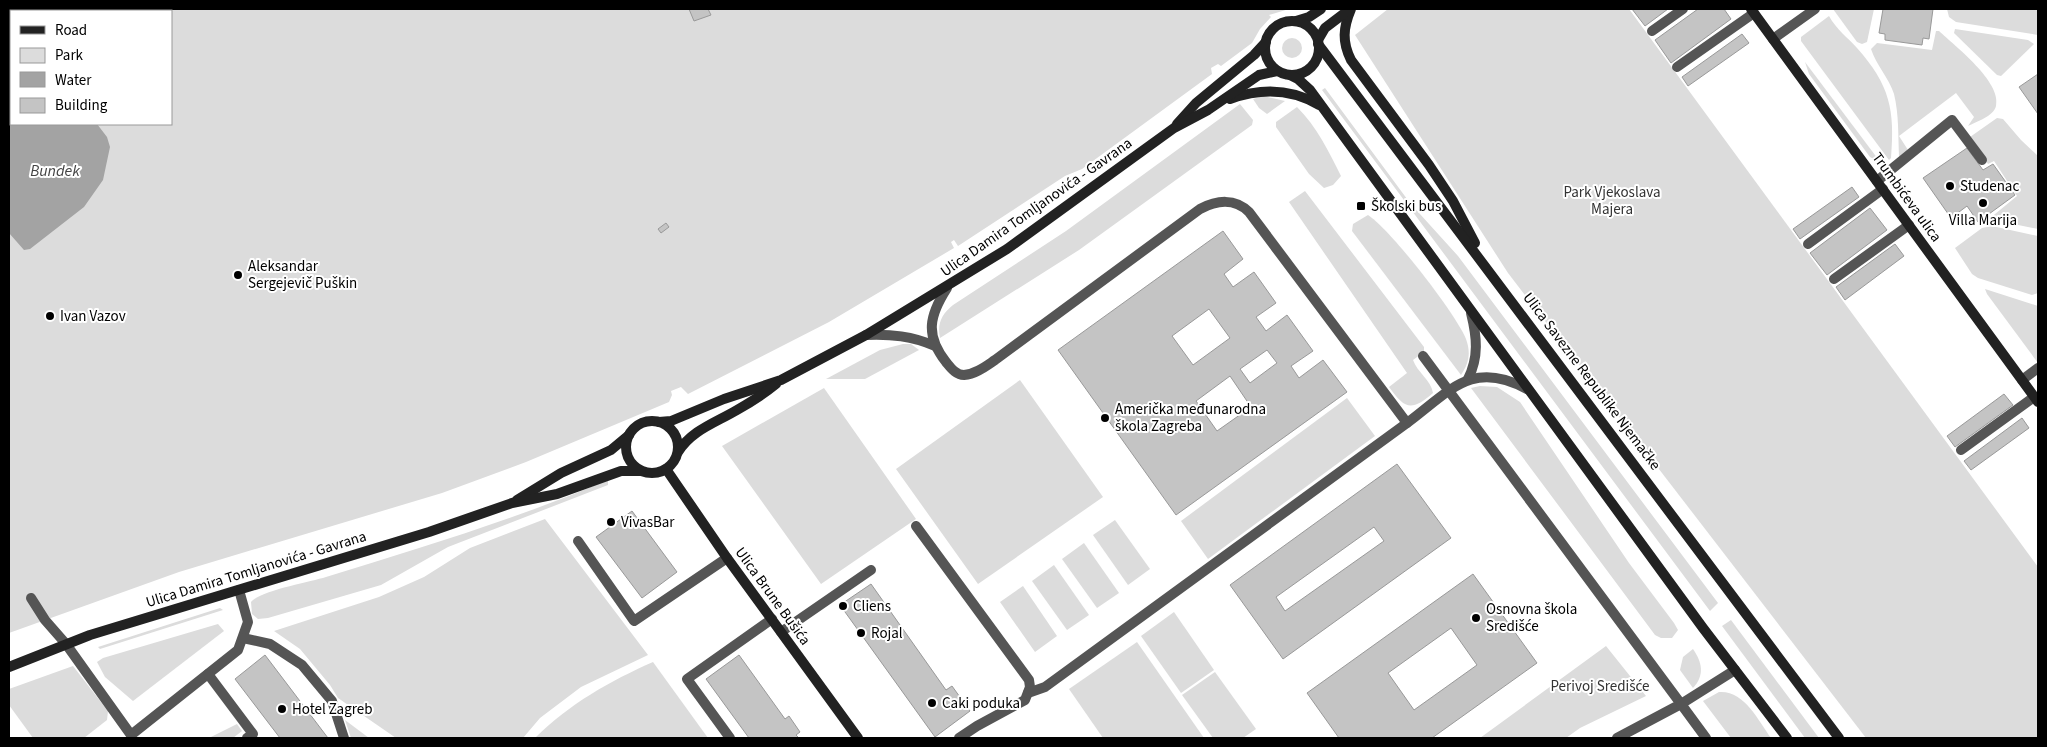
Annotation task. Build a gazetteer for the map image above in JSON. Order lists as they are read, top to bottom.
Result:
{
  "streets": {
    "street": [
      "Trumbićeva ulica",
      "Ulica Damira Tomljanovića - Gavrana",
      "Ulica Savezne Republike Njemačke",
      "Ulica Brune Bušića"
    ]
  },
  "crossings": [
    ["Ulica Damira Tomljanovića - Gavrana", "Ulica Savezne Republike Njemačke"],
    ["Ulica Damira Tomljanovića - Gavrana", "Ulica Brune Bušića"]
  ],
  "water": ["Bundek"],
  "parks": ["Park Vjekoslava Majera", "Perivoj Središće"],
  "places": {
    "other": [
      "Studenac",
      "Villa Marija",
      "Aleksandar Sergejevič Puškin",
      "Ivan Vazov",
      "Američka međunarodna škola Zagreba",
      "VivasBar",
      "Cliens",
      "Osnovna škola Središće",
      "Rojal",
      "Caki poduka",
      "Hotel Zagreb"
    ],
    "transit": ["Školski bus"]
  },
  "legend": [
    "Road",
    "Park",
    "Water",
    "Building"
  ]
}
